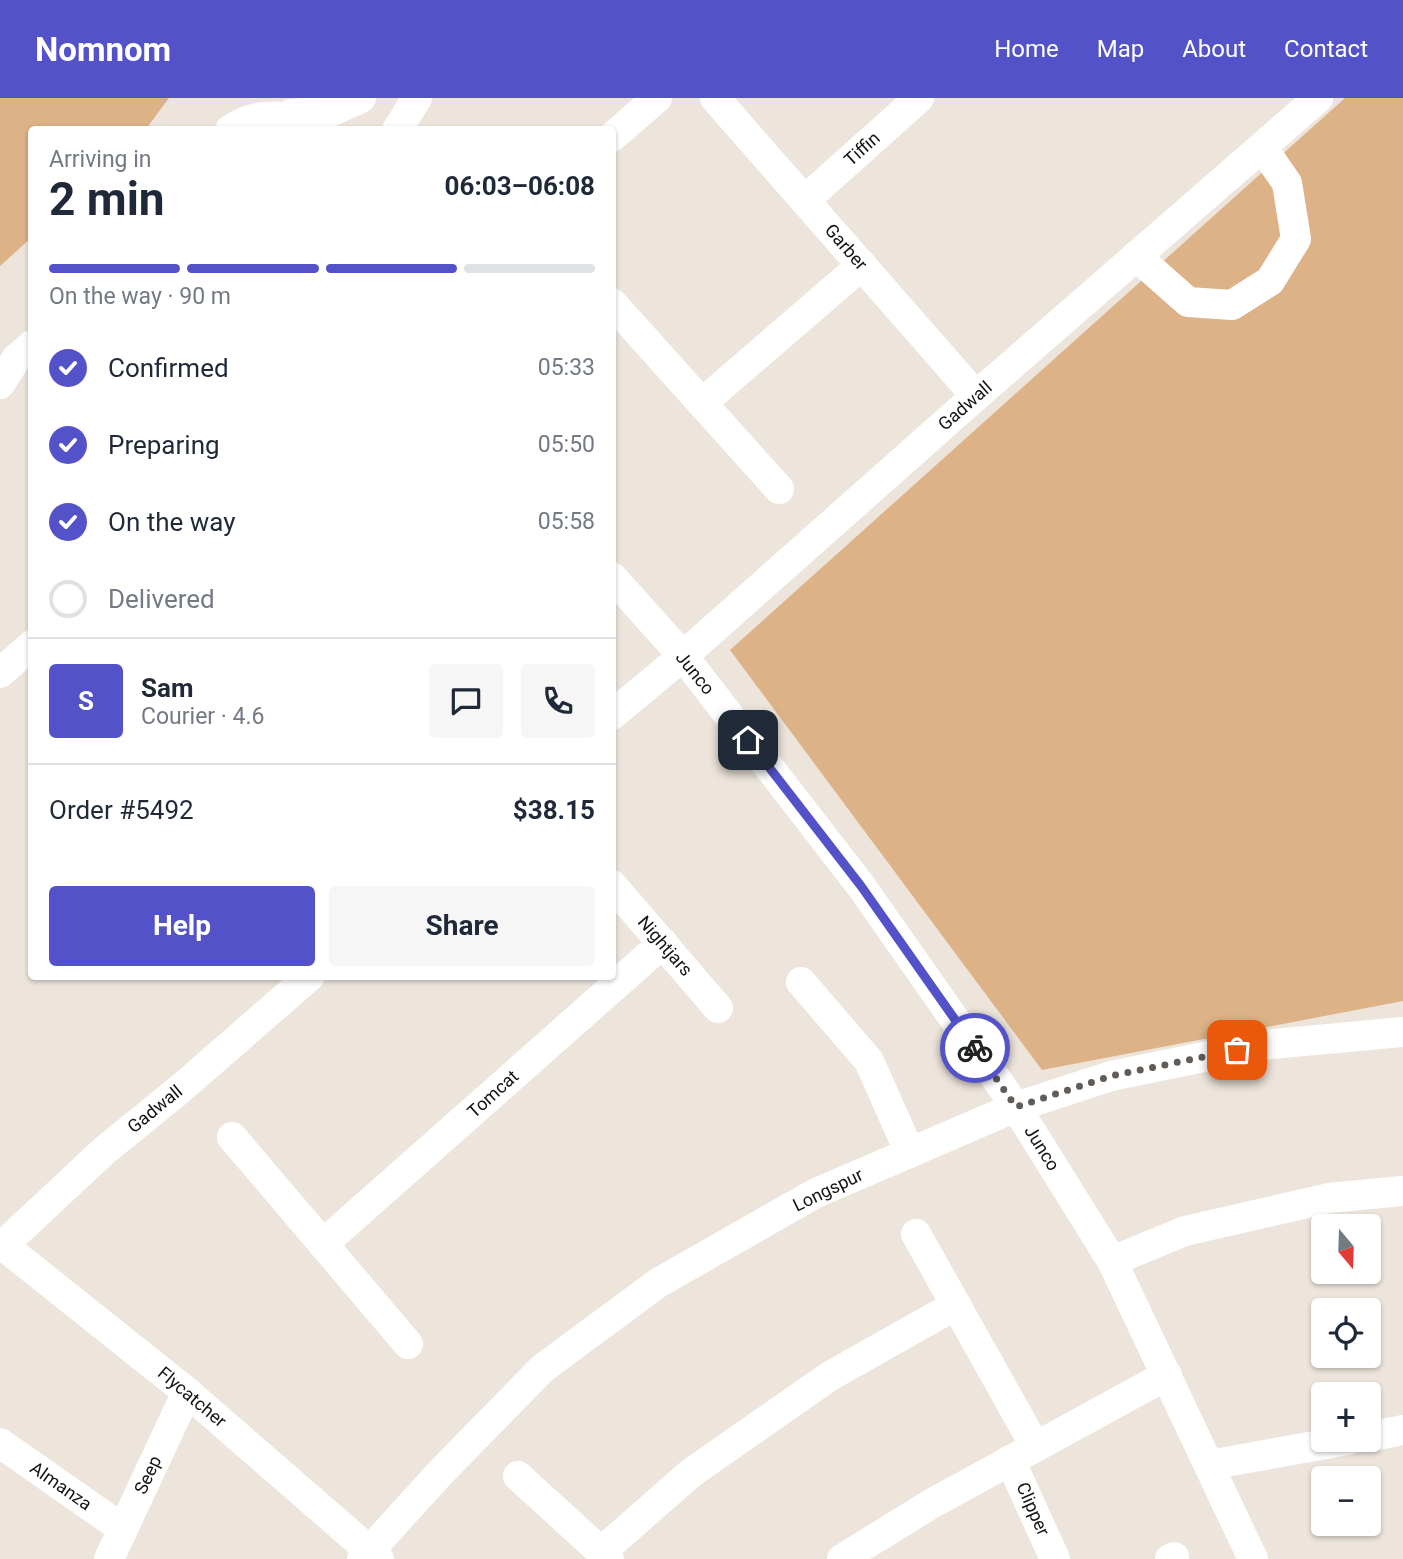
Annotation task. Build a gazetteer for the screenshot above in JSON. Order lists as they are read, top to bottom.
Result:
{
  "streets": {
    "street": [
      "Tiffin",
      "Garber",
      "Gadwall",
      "Junco",
      "Nightjars",
      "Tomcat",
      "Longspur",
      "Flycatcher",
      "Seep",
      "Almanza",
      "Clipper"
    ]
  },
  "crossings": [
    ["Tiffin", "Garber"],
    ["Garber", "Gadwall"],
    ["Gadwall", "Junco"],
    ["Gadwall", "Flycatcher"],
    ["Junco", "Longspur"],
    ["Nightjars", "Tomcat"],
    ["Longspur", "Flycatcher"],
    ["Flycatcher", "Seep"],
    ["Seep", "Almanza"]
  ],
  "north": "bottom",
  "page": {
    "header": "Nomnom",
    "nav": [
      "Home",
      "Map",
      "About",
      "Contact"
    ],
    "heading": ["2 min", "Arriving in", "06:03–06:08"],
    "panel": [
      "Sam",
      "Courier · 4.6",
      "Order #5492",
      "$38.15"
    ],
    "bar": "On the way · 90 m",
    "list": [
      ["Confirmed", "05:33"],
      ["Preparing", "05:50"],
      ["On the way", "05:58"],
      "Delivered"
    ],
    "round": "S",
    "buttons": ["Help", "Share"],
    "map_buttons": ["+", "−"]
  }
}
